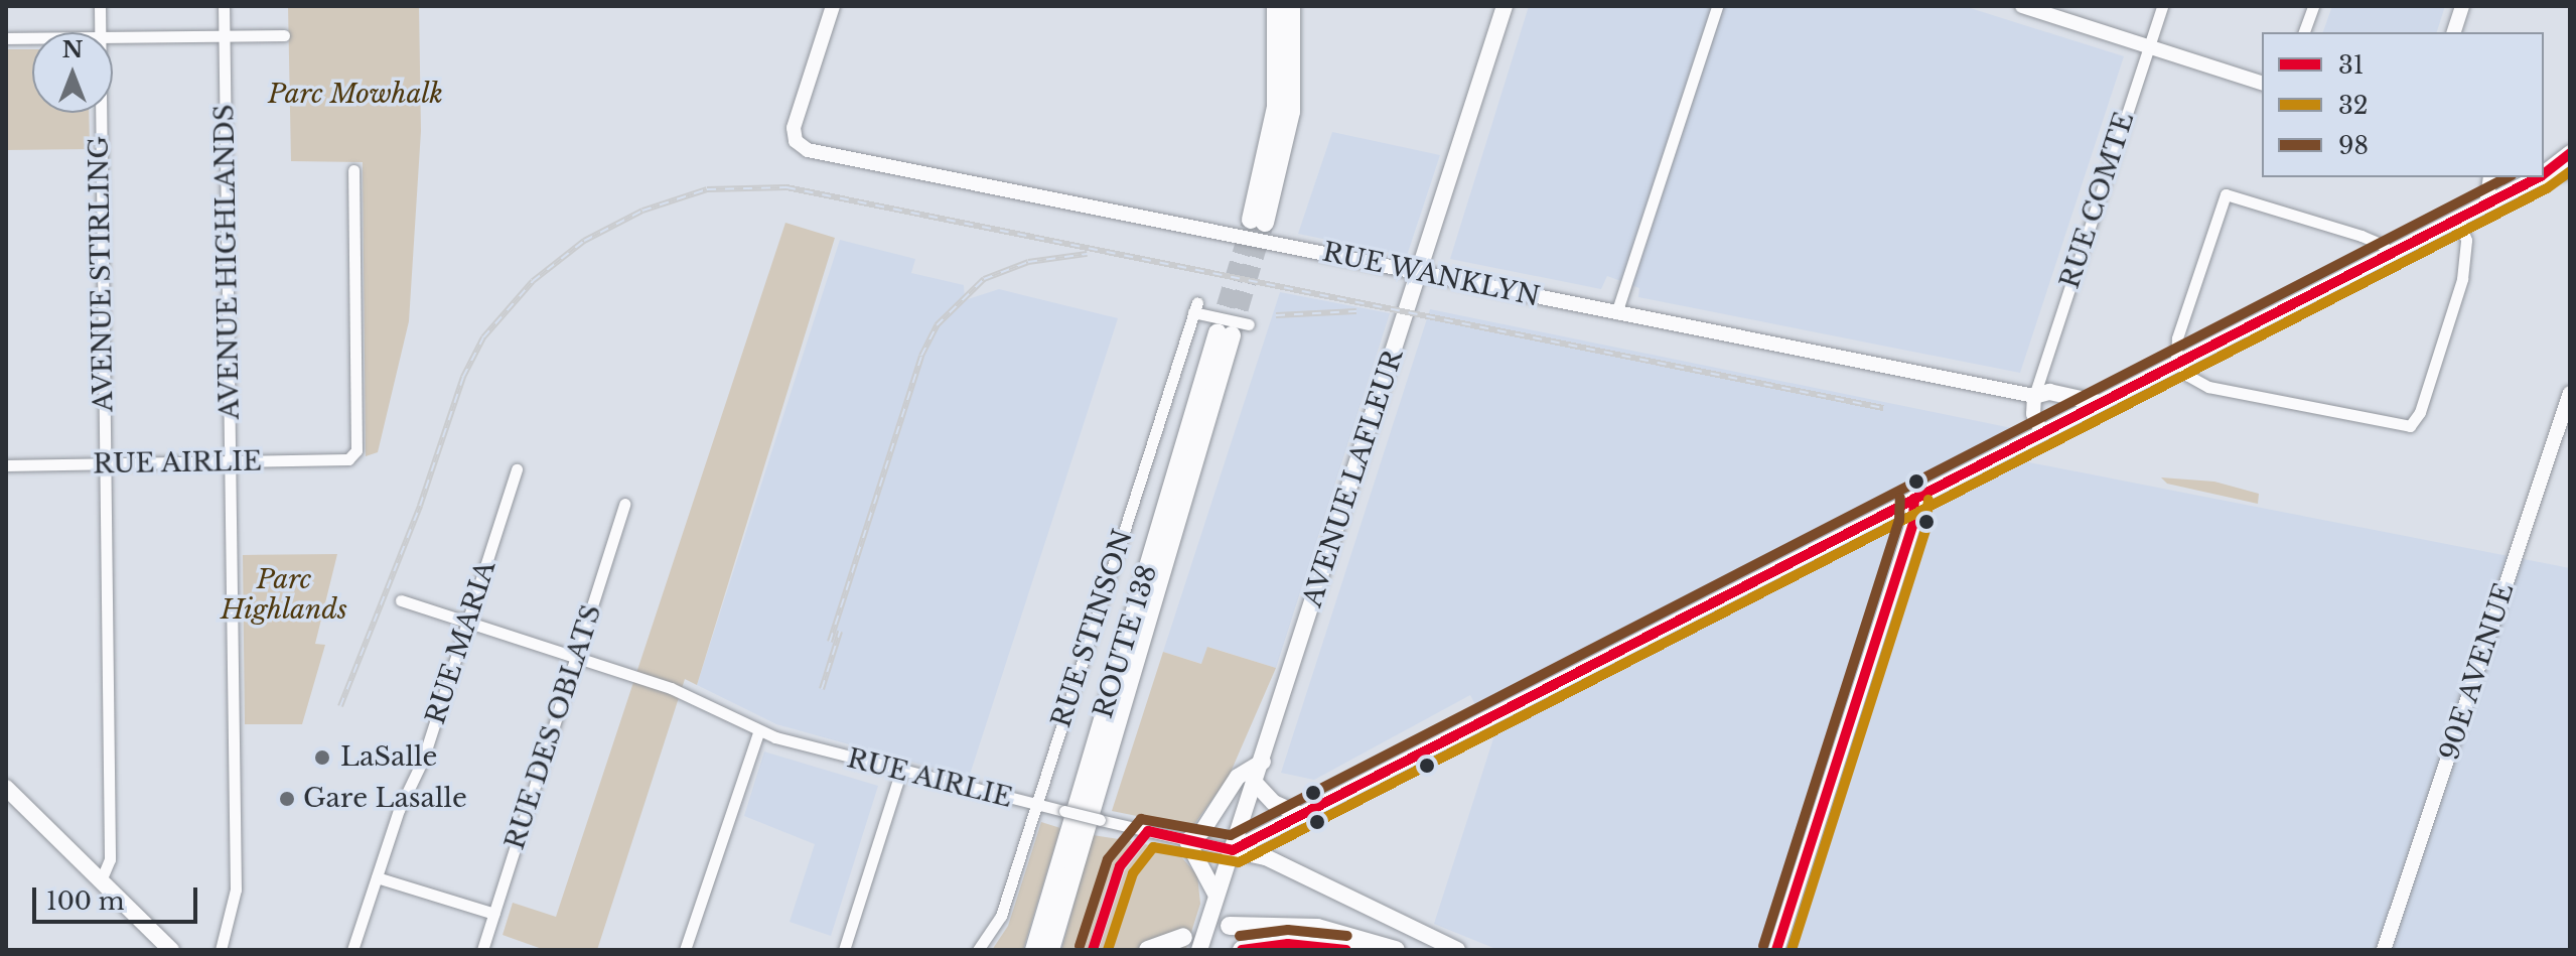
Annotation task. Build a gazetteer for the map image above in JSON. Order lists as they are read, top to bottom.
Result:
{
  "streets": {
    "highway": ["ROUTE 138"],
    "main road": ["RUE AIRLIE", "AVENUE LAFLEUR"],
    "street": [
      "RUE COMTE",
      "AVENUE HIGHLANDS",
      "AVENUE STIRLING",
      "RUE WANKLYN",
      "RUE STINSON",
      "RUE MARIA",
      "90E AVENUE",
      "RUE DES OBLATS"
    ]
  },
  "crossings": [
    ["RUE COMTE", "RUE WANKLYN"],
    ["AVENUE HIGHLANDS", "RUE AIRLIE"],
    ["AVENUE STIRLING", "RUE AIRLIE"],
    ["RUE WANKLYN", "AVENUE LAFLEUR"],
    ["RUE AIRLIE", "AVENUE LAFLEUR"],
    ["RUE AIRLIE", "RUE STINSON"],
    ["RUE AIRLIE", "RUE MARIA"],
    ["RUE AIRLIE", "RUE DES OBLATS"]
  ],
  "parks": ["Parc Mowhalk", "Parc Highlands"],
  "places": ["LaSalle", "Gare Lasalle"],
  "lines": ["transit line 31", "transit line 32", "transit line 98"],
  "legend": ["31", "32", "98"],
  "scale_bar": "100 m",
  "north": "top"
}
